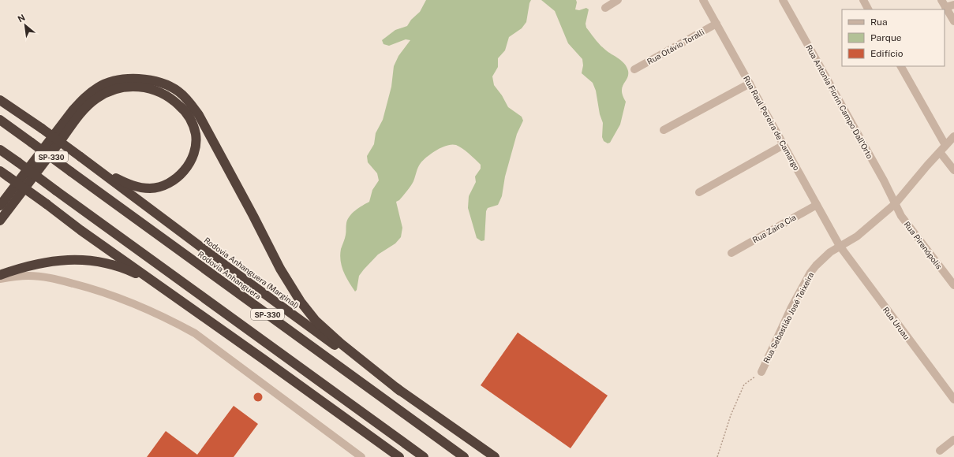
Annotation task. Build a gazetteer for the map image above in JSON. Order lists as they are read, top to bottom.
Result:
{
  "streets": {
    "highway": ["SP-330", "Rodovia Anhanguera (Marginal)", "Rodovia Anhanguera"],
    "street": [
      "Rua Otávio Toralli",
      "Rua Antonia Fiorin Campo Dall'Orto",
      "Rua Raul Pereira de Camargo",
      "Rua Zaira Cia",
      "Rua Pirenópolis",
      "Rua Sebastião José Teixeira",
      "Rua Uruau"
    ]
  },
  "crossings": [
    ["Rua Otávio Toralli", "Rua Raul Pereira de Camargo"],
    ["Rua Antonia Fiorin Campo Dall'Orto", "Rua Pirenópolis"],
    ["Rua Antonia Fiorin Campo Dall'Orto", "Rua Sebastião José Teixeira"],
    ["Rua Raul Pereira de Camargo", "Rua Zaira Cia"],
    ["Rua Raul Pereira de Camargo", "Rua Sebastião José Teixeira"],
    ["Rua Raul Pereira de Camargo", "Rua Uruau"],
    ["Rua Pirenópolis", "Rua Sebastião José Teixeira"],
    ["Rua Sebastião José Teixeira", "Rua Uruau"]
  ],
  "legend": ["Rua", "Parque", "Edifício"],
  "north": "top left"
}
